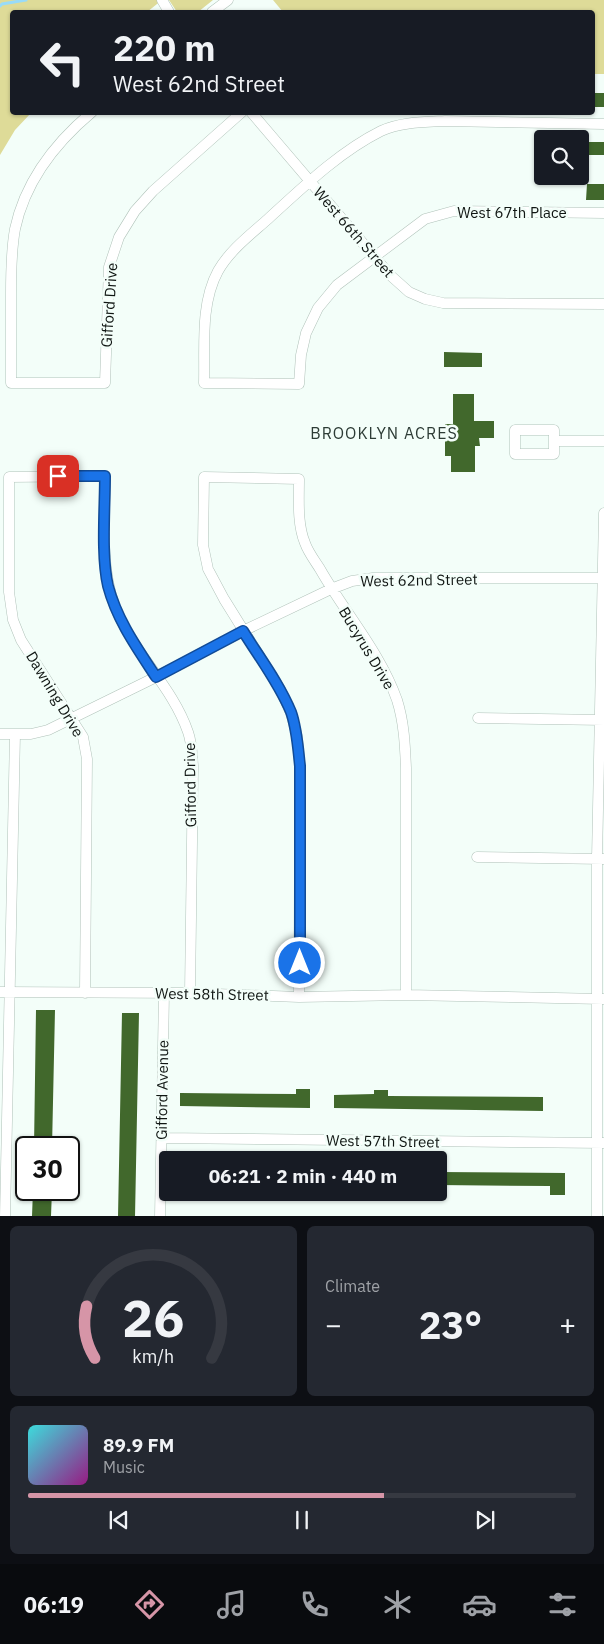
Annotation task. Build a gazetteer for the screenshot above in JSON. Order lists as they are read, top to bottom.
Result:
{
  "streets": {
    "street": [
      "West 67th Place",
      "West 66th Street",
      "Gifford Drive",
      "West 62nd Street",
      "Bucyrus Drive",
      "Dawning Drive",
      "West 58th Street",
      "Gifford Avenue",
      "West 57th Street"
    ]
  },
  "crossings": [
    ["West 67th Place", "West 66th Street"],
    ["Gifford Drive", "West 62nd Street"],
    ["Gifford Drive", "Dawning Drive"],
    ["Gifford Drive", "West 58th Street"],
    ["West 62nd Street", "Bucyrus Drive"],
    ["West 62nd Street", "Dawning Drive"],
    ["Bucyrus Drive", "West 58th Street"],
    ["Dawning Drive", "West 58th Street"],
    ["West 58th Street", "Gifford Avenue"],
    ["Gifford Avenue", "West 57th Street"]
  ],
  "districts": ["BROOKLYN ACRES"],
  "page": {
    "turn": ["220 m", "West 62nd Street"],
    "limit": "30",
    "trip": "06:21 · 2 min · 440 m",
    "tile": "Climate",
    "heat": ["−", "23°", "+"],
    "song": ["89.9 FM", "Music"],
    "tabs": "06:19",
    "gauge": ["26", "km/h"]
  }
}
